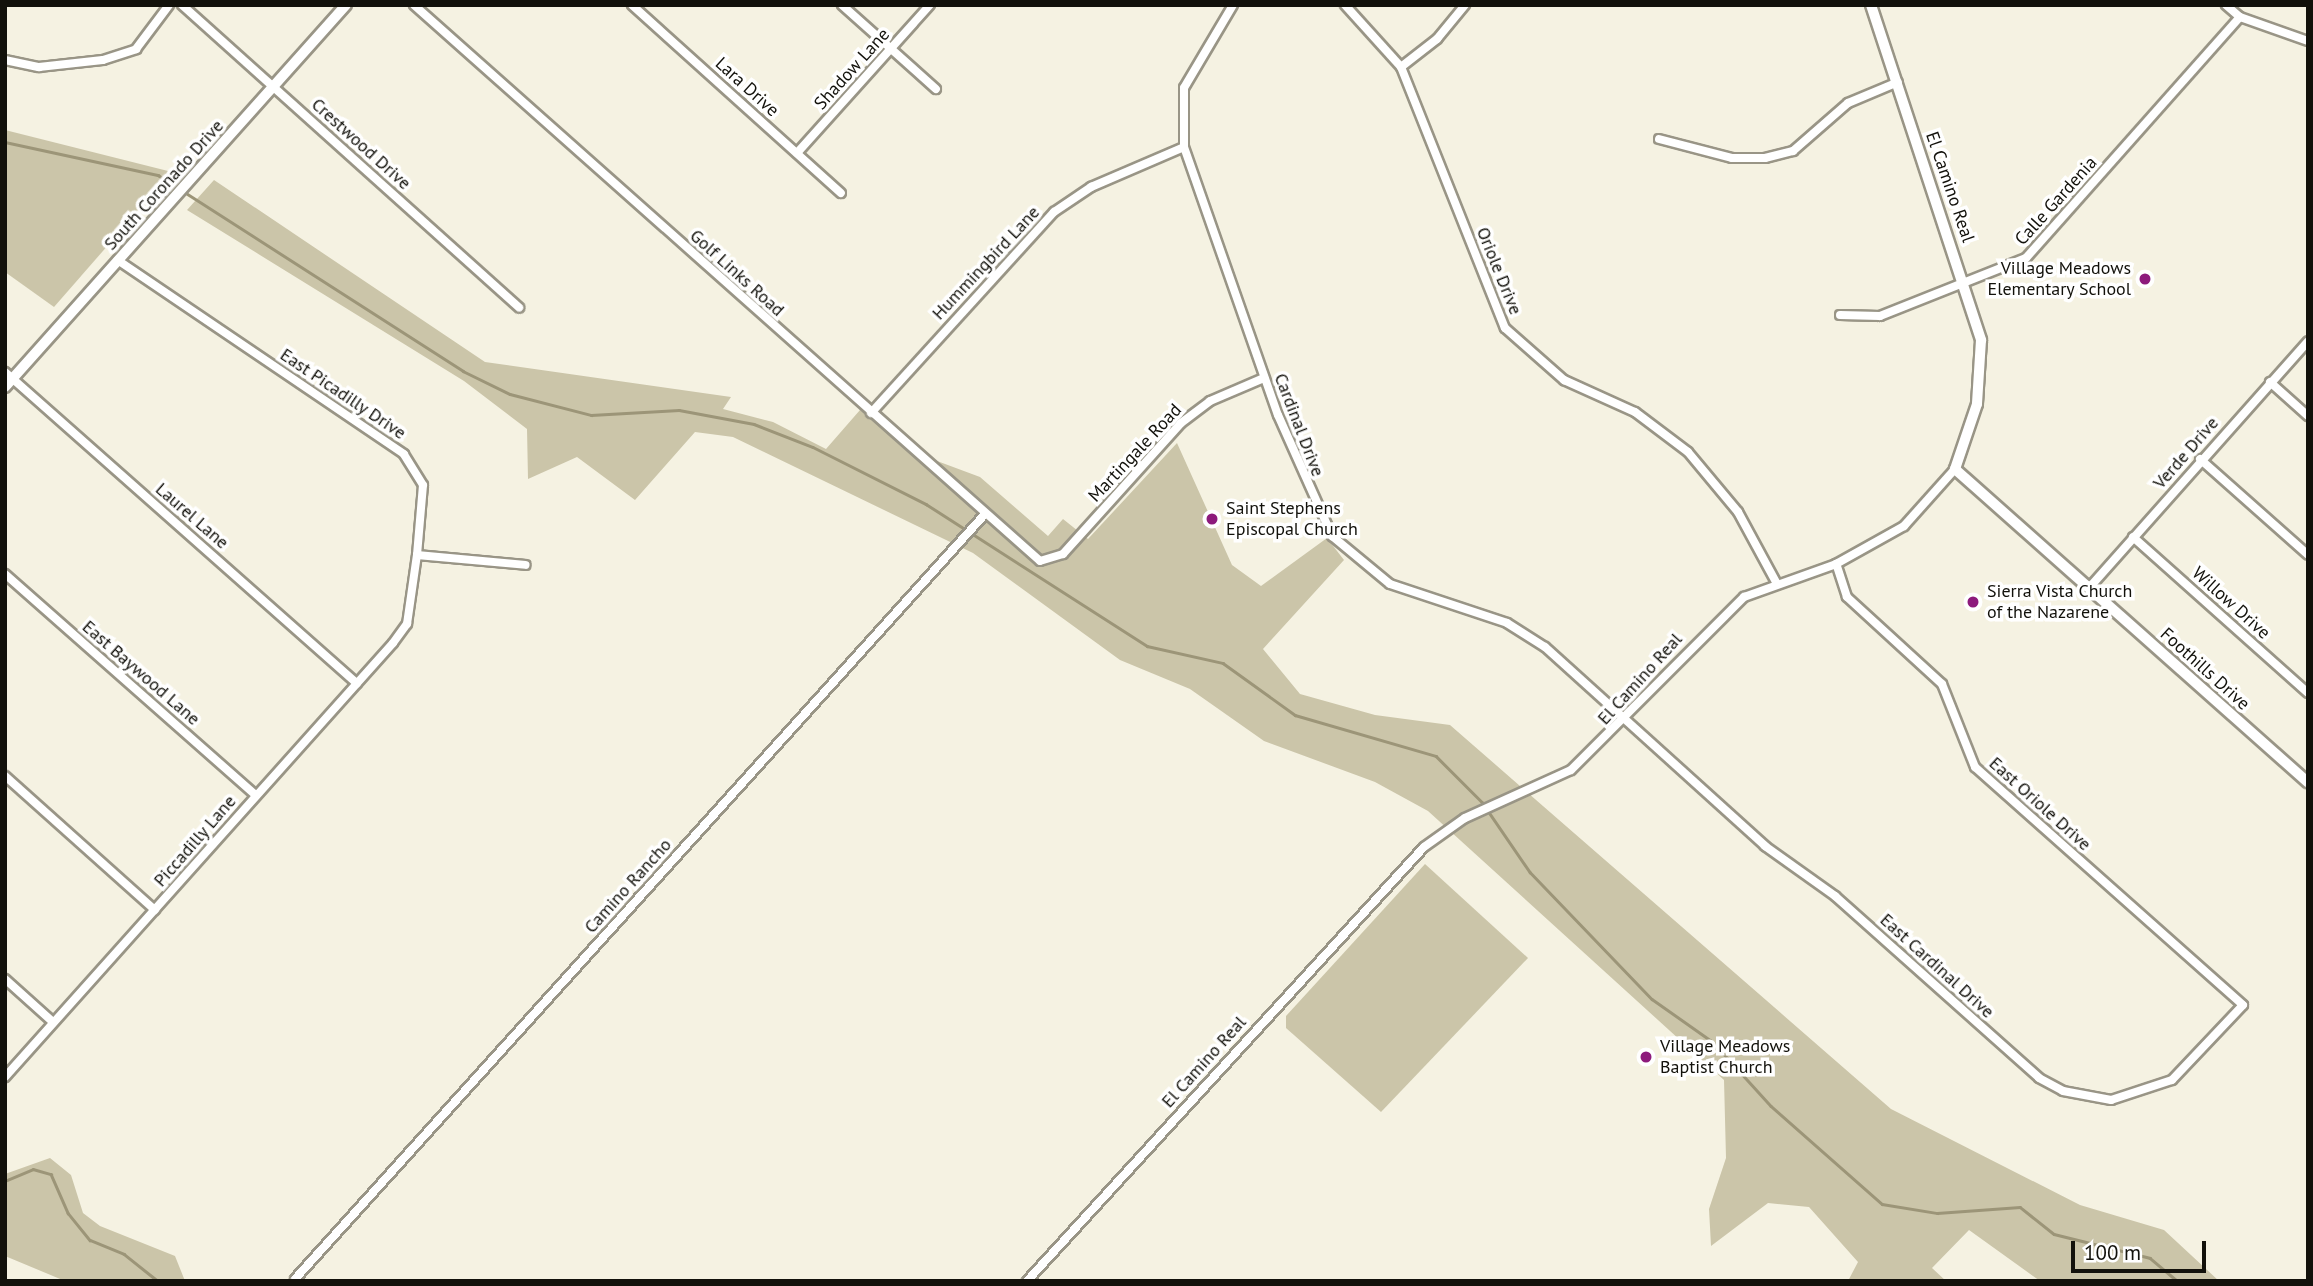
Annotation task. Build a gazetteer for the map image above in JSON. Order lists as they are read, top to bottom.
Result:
{
  "streets": {
    "street": [
      "Shadow Lane",
      "Lara Drive",
      "Crestwood Drive",
      "South Coronado Drive",
      "El Camino Real",
      "Calle Gardenia",
      "Hummingbird Lane",
      "Oriole Drive",
      "Golf Links Road",
      "East Picadilly Drive",
      "Cardinal Drive",
      "Martingale Road",
      "Verde Drive",
      "Laurel Lane",
      "Willow Drive",
      "Foothills Drive",
      "East Baywood Lane",
      "East Oriole Drive",
      "Piccadilly Lane",
      "Camino Rancho",
      "East Cardinal Drive"
    ]
  },
  "crossings": [
    ["Shadow Lane", "Lara Drive"],
    ["Crestwood Drive", "South Coronado Drive"],
    ["South Coronado Drive", "East Picadilly Drive"],
    ["South Coronado Drive", "Laurel Lane"],
    ["El Camino Real", "Calle Gardenia"],
    ["El Camino Real", "Oriole Drive"],
    ["El Camino Real", "Cardinal Drive"],
    ["El Camino Real", "Foothills Drive"],
    ["El Camino Real", "East Oriole Drive"],
    ["El Camino Real", "East Cardinal Drive"],
    ["Hummingbird Lane", "Golf Links Road"],
    ["Hummingbird Lane", "Cardinal Drive"],
    ["Golf Links Road", "Martingale Road"],
    ["Golf Links Road", "Camino Rancho"],
    ["East Picadilly Drive", "Piccadilly Lane"],
    ["Cardinal Drive", "Martingale Road"],
    ["Cardinal Drive", "East Cardinal Drive"],
    ["Verde Drive", "Willow Drive"],
    ["Verde Drive", "Foothills Drive"],
    ["Laurel Lane", "Piccadilly Lane"],
    ["East Baywood Lane", "Piccadilly Lane"],
    ["East Oriole Drive", "East Cardinal Drive"]
  ],
  "places": [
    "Village Meadows Elementary School",
    "Saint Stephens Episcopal Church",
    "Sierra Vista Church of the Nazarene",
    "Village Meadows Baptist Church"
  ],
  "scale_bar": "100 m"
}
